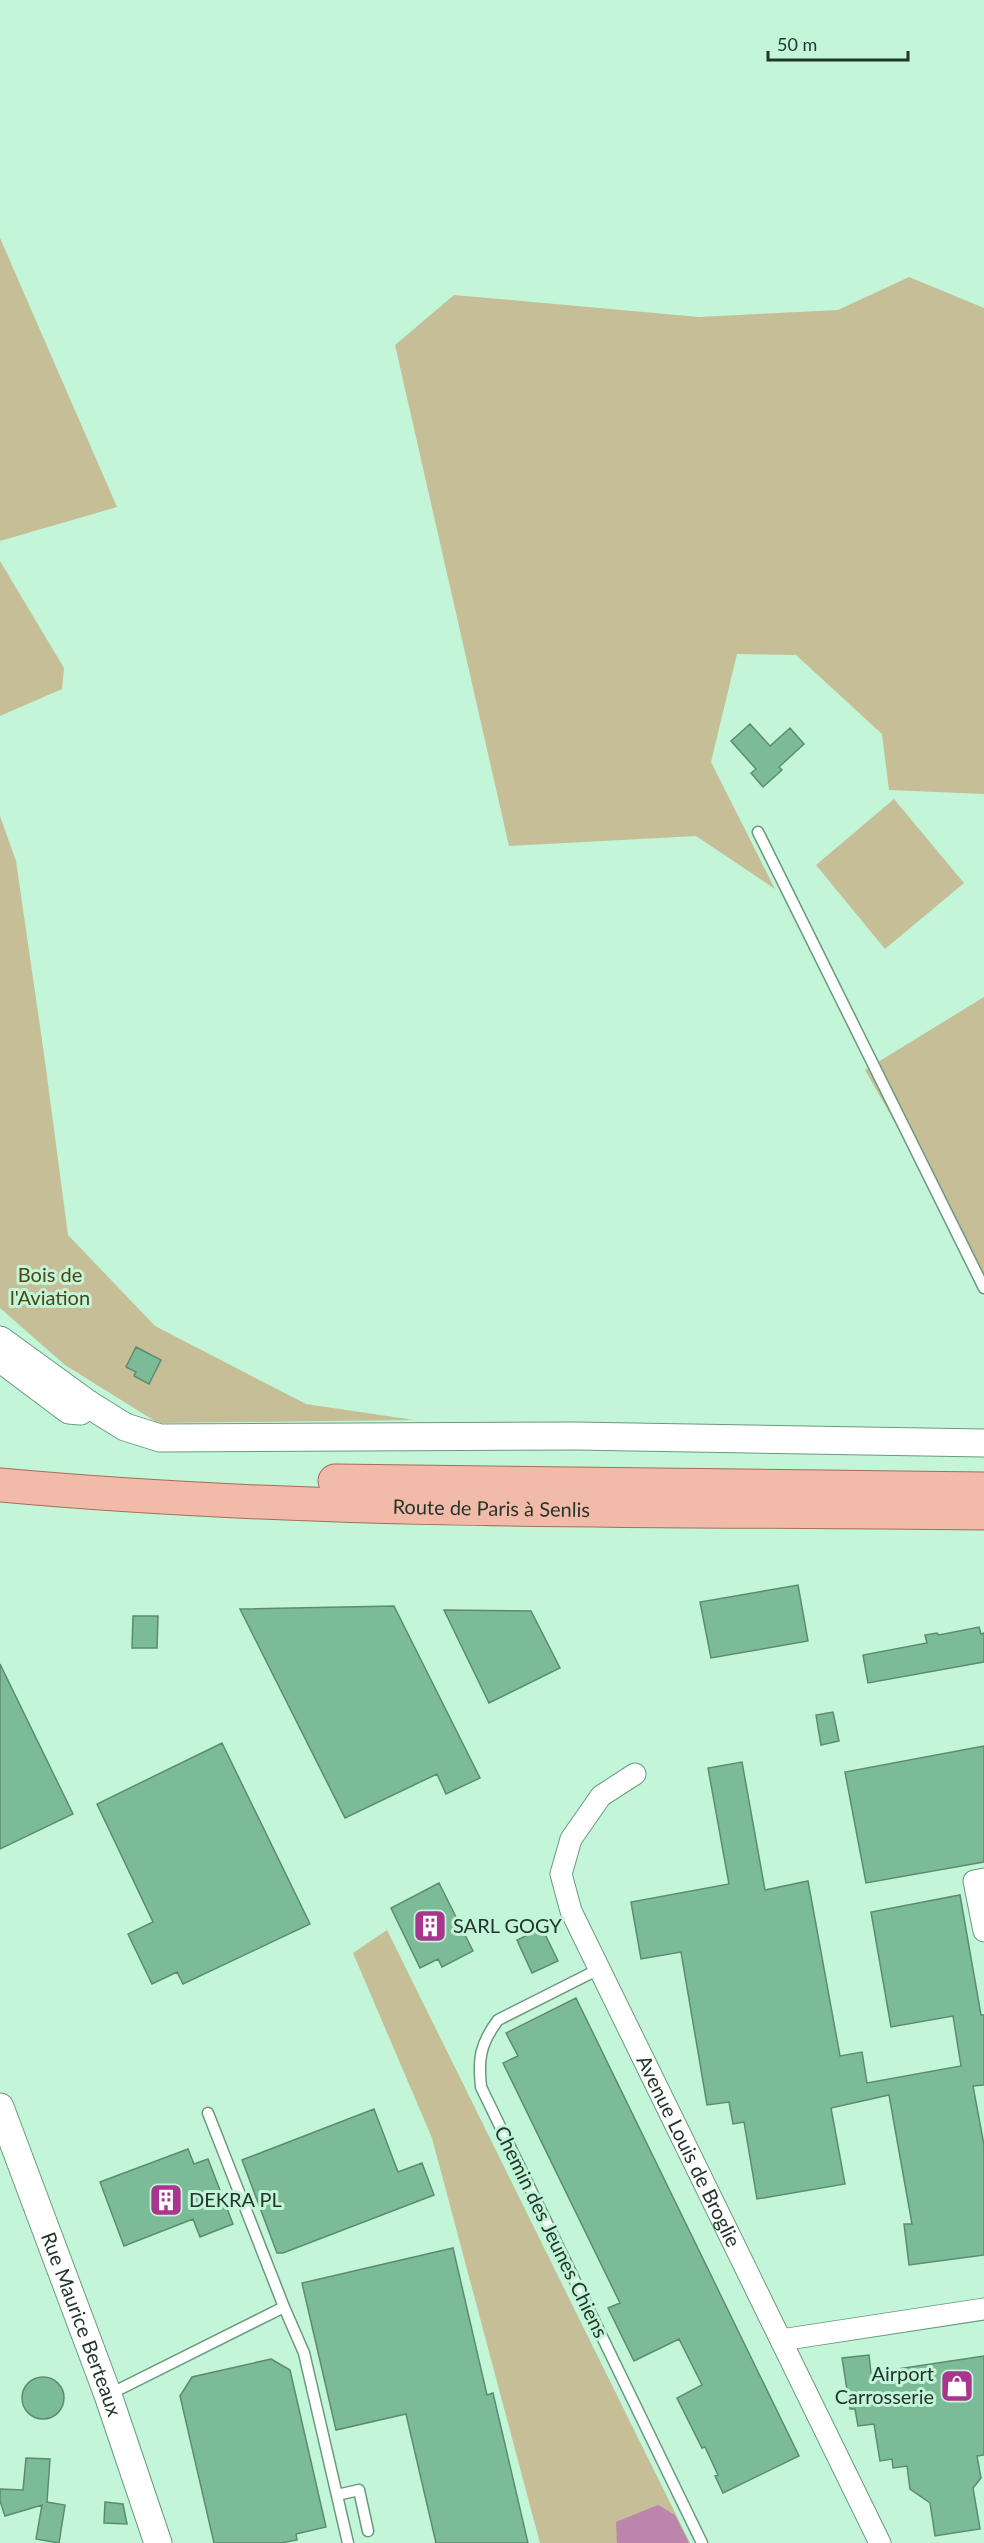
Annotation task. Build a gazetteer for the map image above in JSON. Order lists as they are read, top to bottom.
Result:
{
  "streets": {
    "main road": ["Route de Paris à Senlis"],
    "street": ["Avenue Louis de Broglie", "Rue Maurice Berteaux"],
    "lane": ["Chemin des Jeunes Chiens"]
  },
  "crossings": [
    ["Avenue Louis de Broglie", "Chemin des Jeunes Chiens"]
  ],
  "parks": ["Bois de l'Aviation"],
  "places": {
    "building": ["SARL GOGY", "DEKRA PL"],
    "shop": ["Airport Carrosserie"]
  },
  "scale_bar": "50 m"
}
